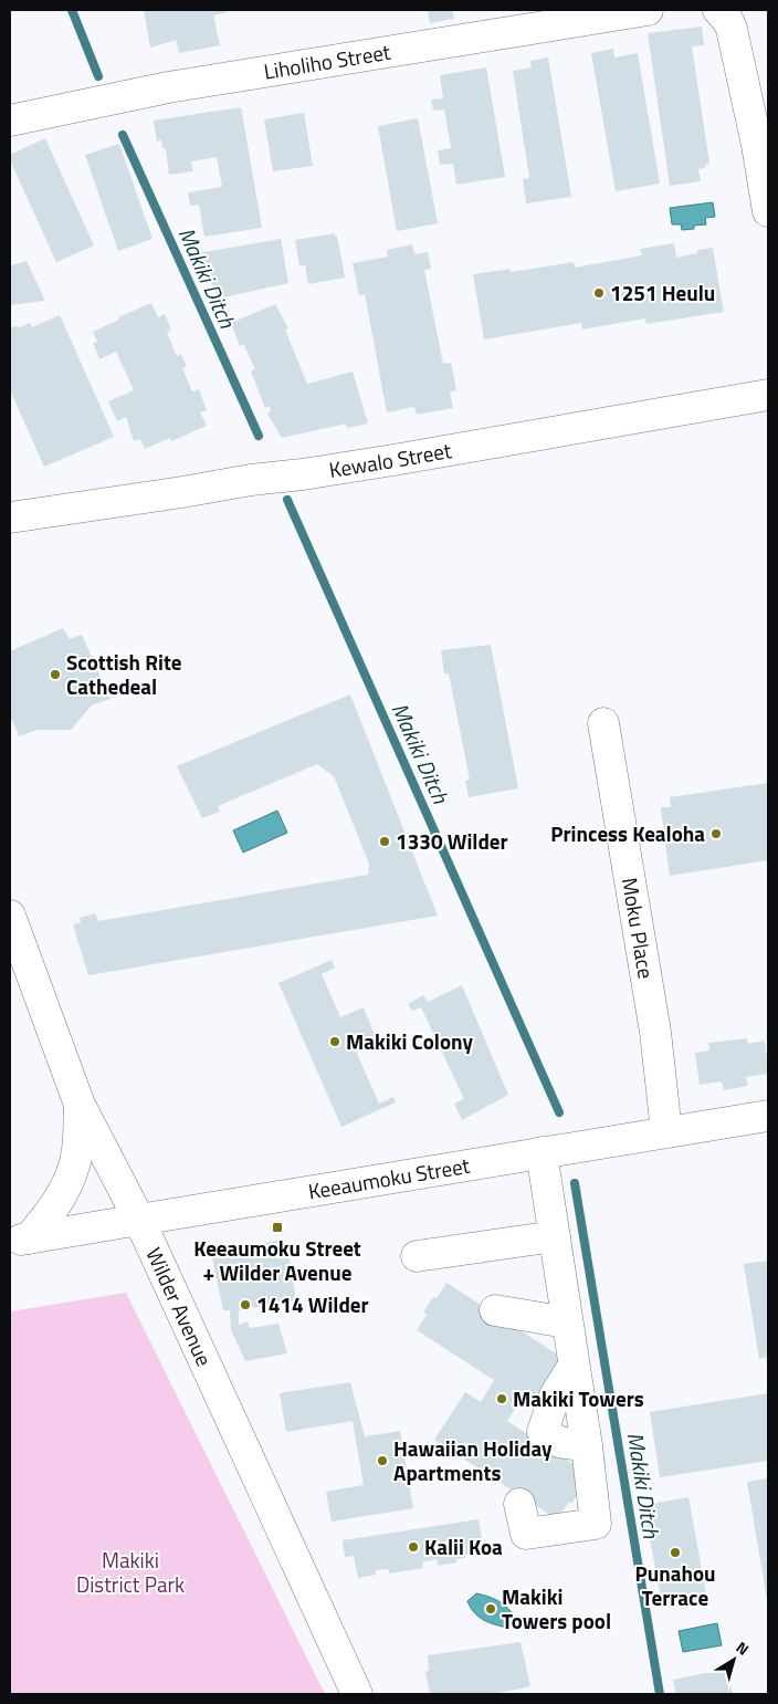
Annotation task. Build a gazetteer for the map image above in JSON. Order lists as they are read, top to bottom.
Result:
{
  "streets": {
    "street": [
      "Liholiho Street",
      "Kewalo Street",
      "Moku Place",
      "Keeaumoku Street",
      "Wilder Avenue"
    ]
  },
  "crossings": [
    ["Moku Place", "Keeaumoku Street"],
    ["Keeaumoku Street", "Wilder Avenue"]
  ],
  "water": ["Makiki Ditch"],
  "parks": ["Makiki District Park"],
  "places": {
    "other": [
      "1251 Heulu",
      "Scottish Rite Cathedeal",
      "Princess Kealoha",
      "1330 Wilder",
      "Makiki Colony",
      "1414 Wilder",
      "Makiki Towers",
      "Hawaiian Holiday Apartments",
      "Kalii Koa",
      "Punahou Terrace",
      "Makiki Towers pool"
    ],
    "transit": ["Keeaumoku Street + Wilder Avenue"]
  },
  "north": "top right"
}
